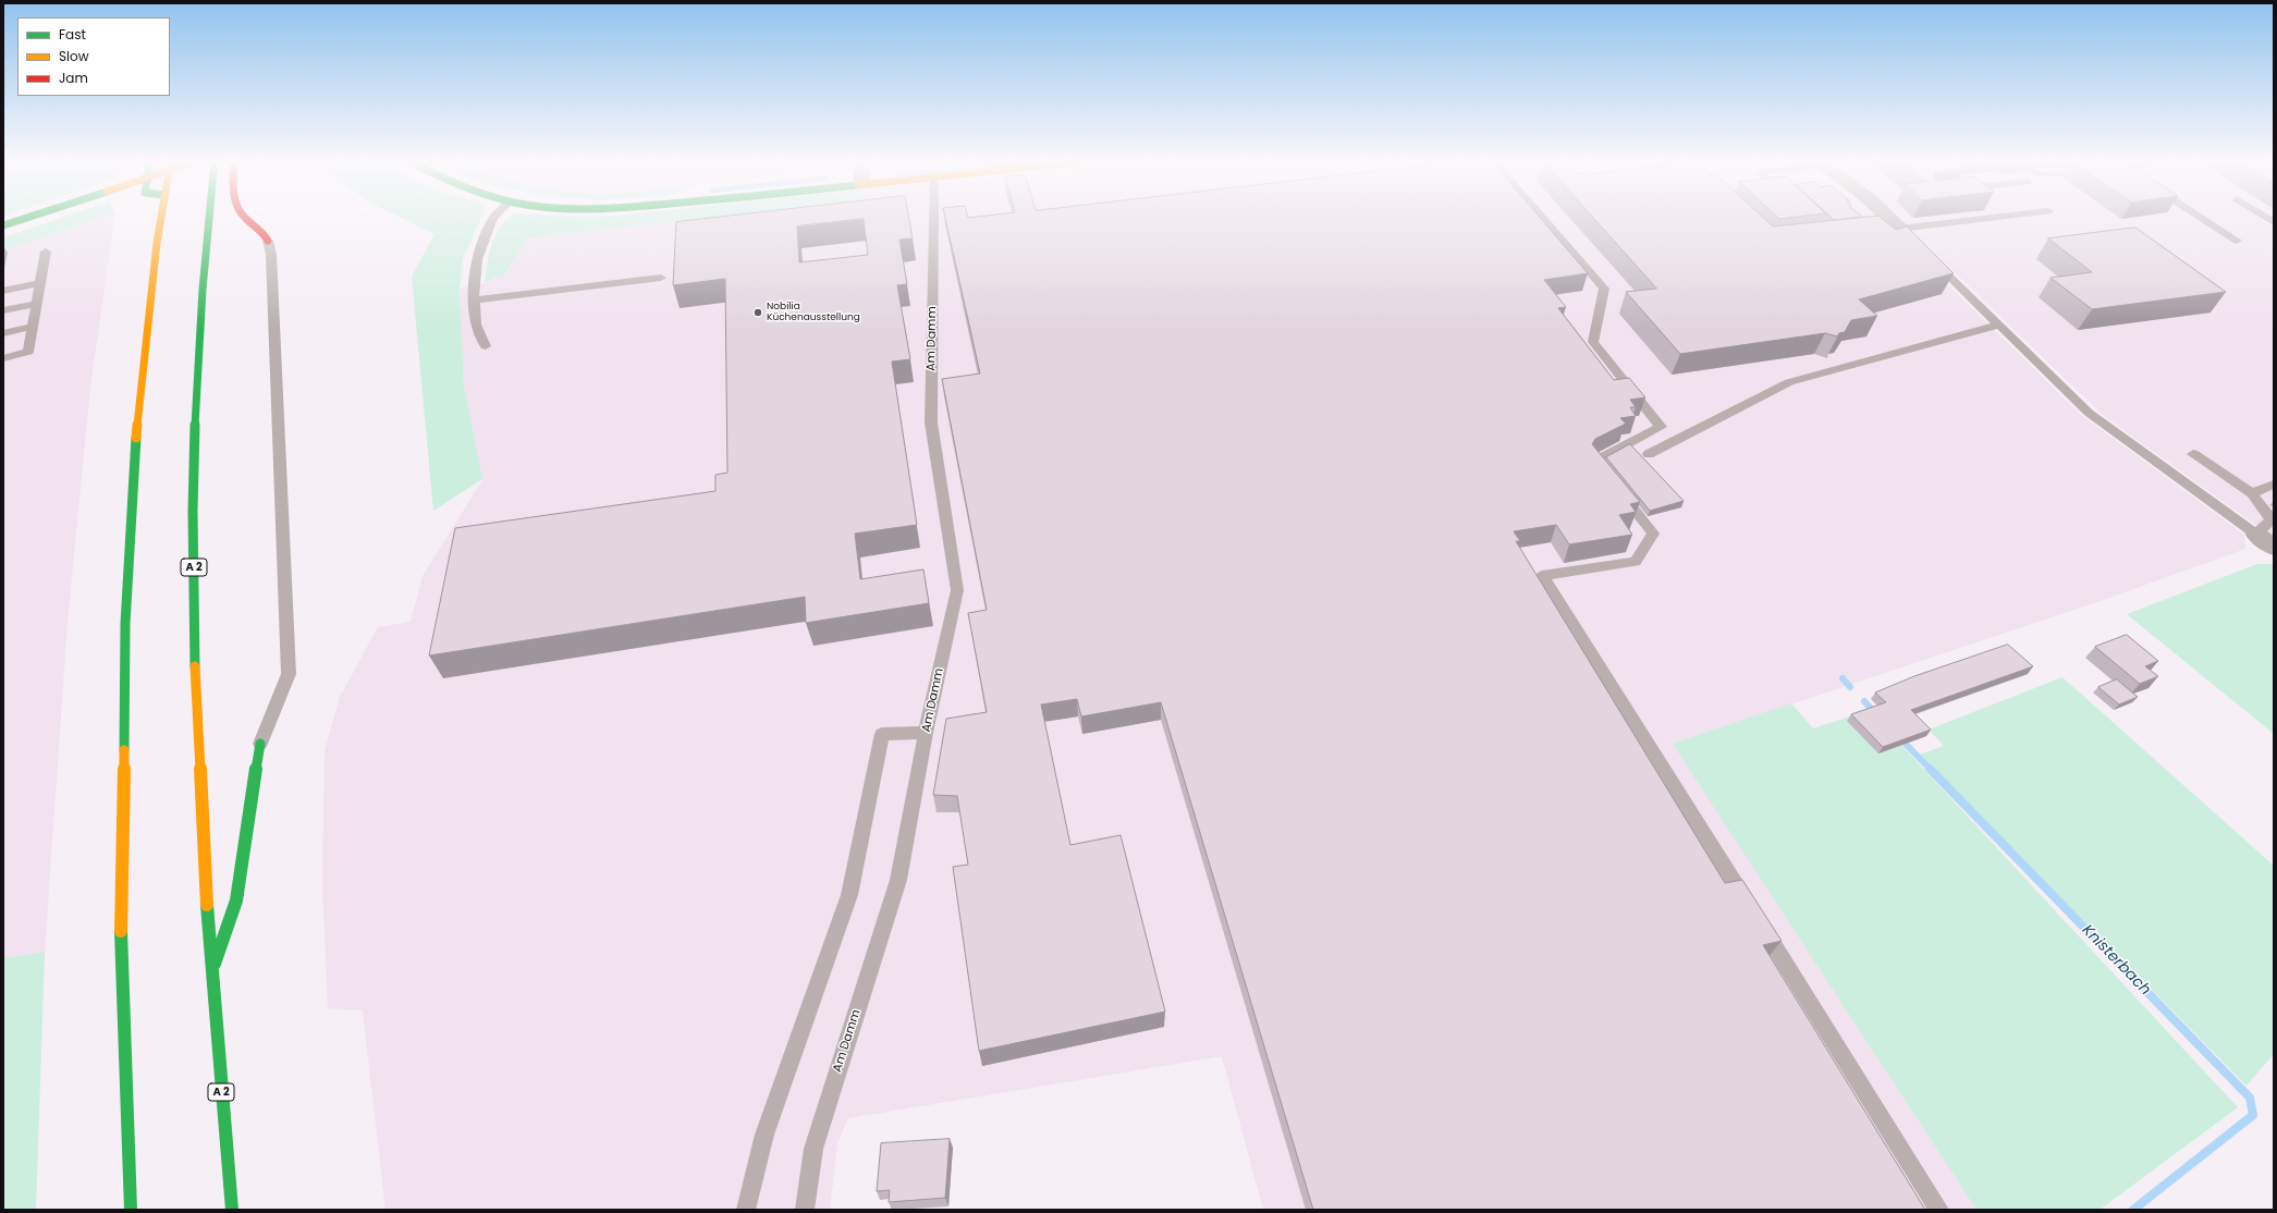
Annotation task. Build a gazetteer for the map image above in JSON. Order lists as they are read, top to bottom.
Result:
{
  "streets": {
    "main road": ["A 2"],
    "lane": ["Am Damm"]
  },
  "water": ["Knisterbach"],
  "places": ["Nobilia Küchenausstellung"],
  "legend": ["Fast", "Slow", "Jam"]
}
